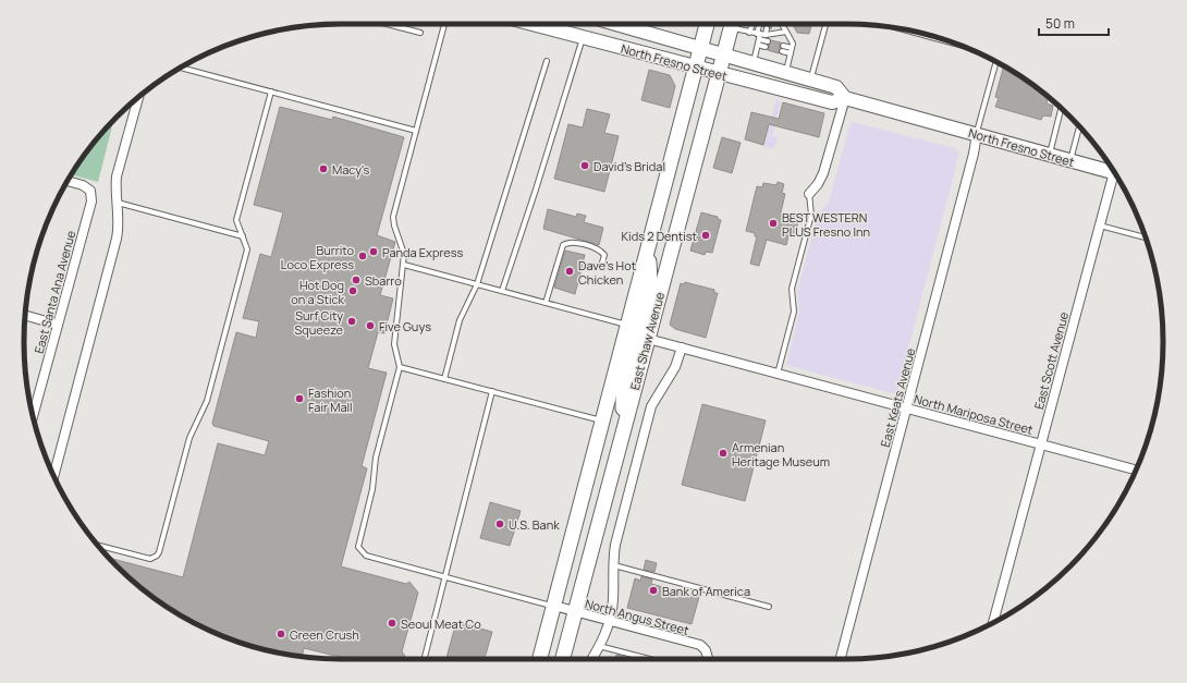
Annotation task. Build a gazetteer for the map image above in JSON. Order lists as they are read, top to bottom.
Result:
{
  "streets": {
    "main road": ["North Fresno Street", "East Shaw Avenue"],
    "street": [
      "East Santa Ana Avenue",
      "East Scott Avenue",
      "East Keats Avenue",
      "North Mariposa Street",
      "North Angus Street"
    ]
  },
  "crossings": [
    ["North Fresno Street", "East Shaw Avenue"],
    ["North Fresno Street", "East Keats Avenue"],
    ["East Shaw Avenue", "North Mariposa Street"],
    ["East Shaw Avenue", "North Angus Street"],
    ["East Scott Avenue", "North Mariposa Street"],
    ["East Keats Avenue", "North Mariposa Street"]
  ],
  "places": [
    "David's Bridal",
    "Macy's",
    "BEST WESTERN PLUS Fresno Inn",
    "Kids 2 Dentist",
    "Panda Express",
    "Burrito Loco Express",
    "Dave's Hot Chicken",
    "Sbarro",
    "Hot Dog on a Stick",
    "Surf City Squeeze",
    "Five Guys",
    "Fashion Fair Mall",
    "Armenian Heritage Museum",
    "U.S. Bank",
    "Bank of America",
    "Seoul Meat Co",
    "Green Crush"
  ],
  "scale_bar": "50 m"
}
